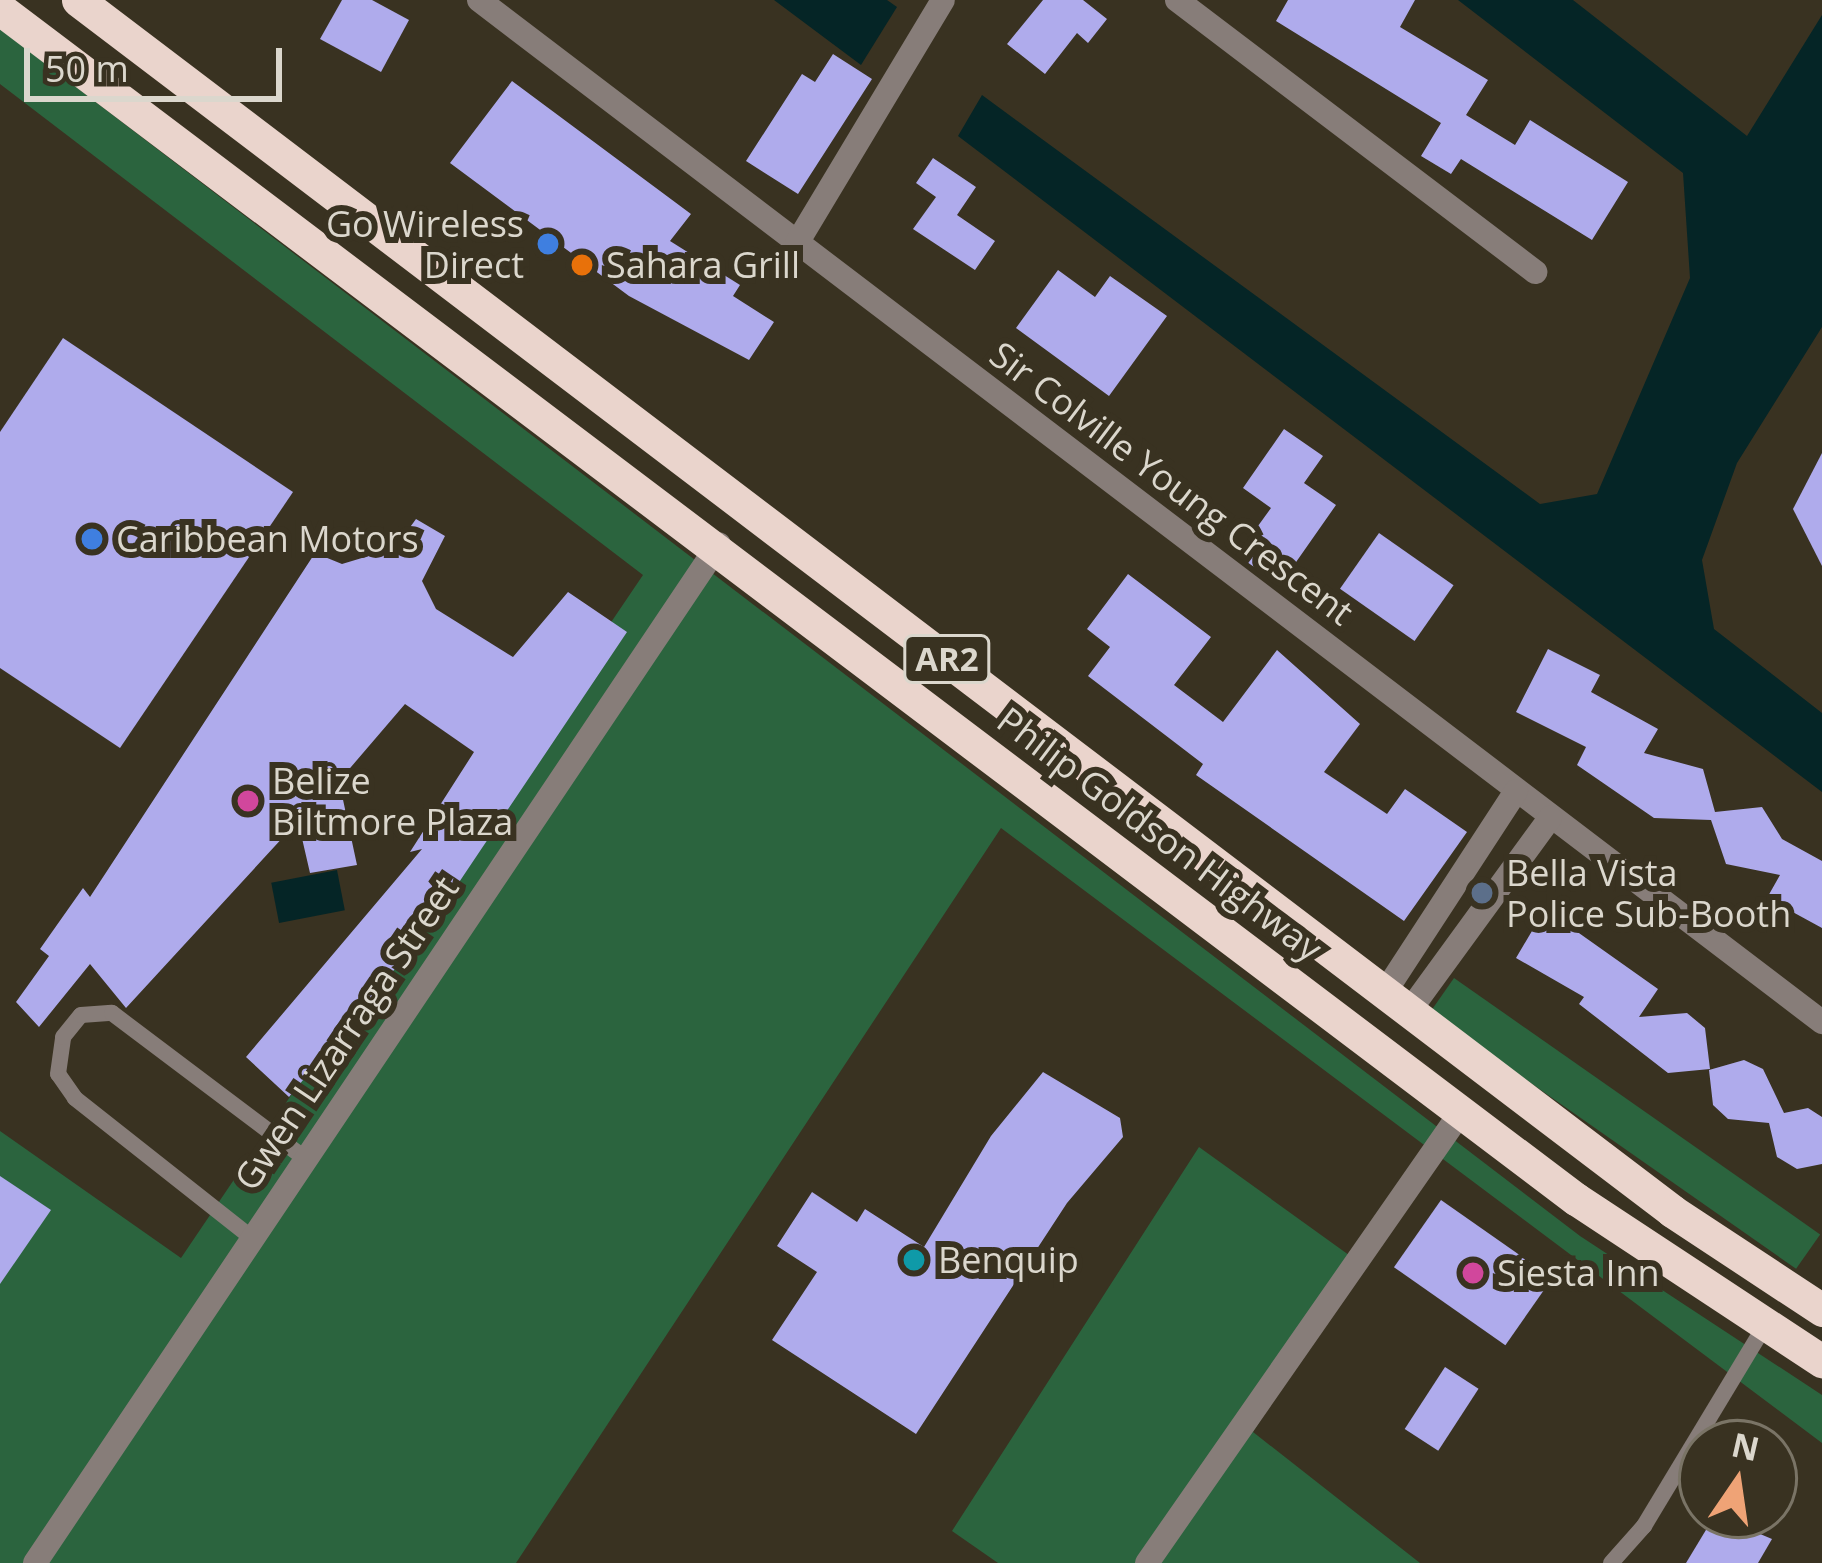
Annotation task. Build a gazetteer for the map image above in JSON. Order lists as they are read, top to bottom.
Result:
{
  "streets": {
    "highway": ["AR2", "Philip Goldson Highway"],
    "street": ["Sir Colville Young Crescent", "Gwen Lizarraga Street"]
  },
  "crossings": [
    ["Philip Goldson Highway", "Gwen Lizarraga Street"]
  ],
  "places": [
    "Go Wireless Direct",
    "Sahara Grill",
    "Caribbean Motors",
    "Belize Biltmore Plaza",
    "Bella Vista Police Sub-Booth",
    "Benquip",
    "Siesta Inn"
  ],
  "scale_bar": "50 m",
  "north": "top"
}
